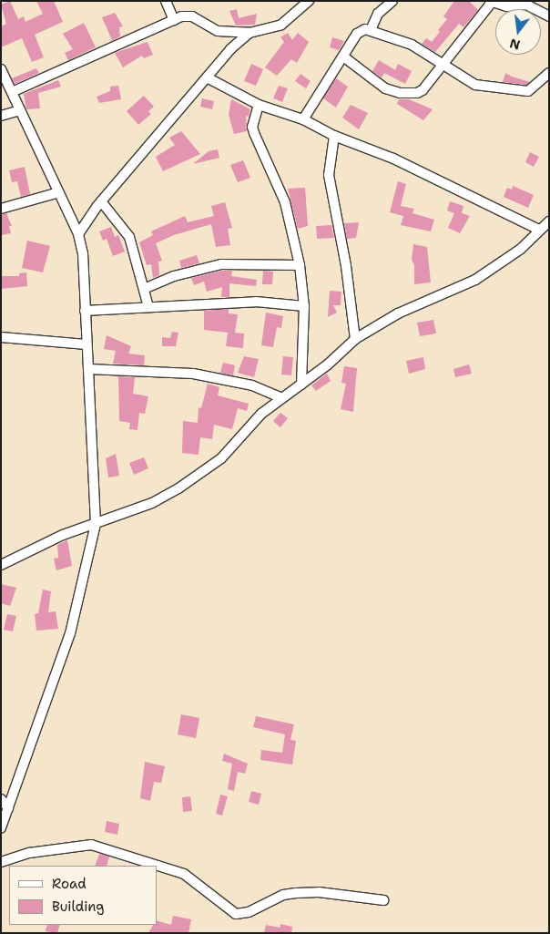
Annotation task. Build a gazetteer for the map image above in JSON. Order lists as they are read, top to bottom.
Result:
{
  "legend": ["Road", "Building"],
  "north": "bottom"
}
